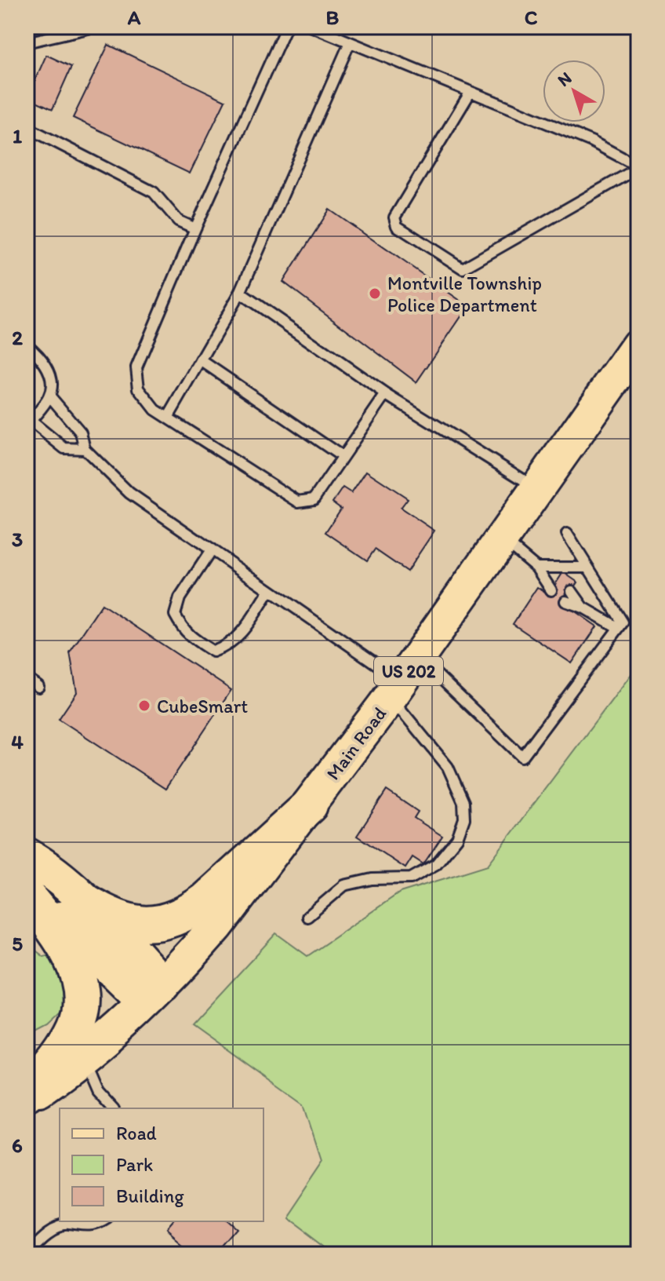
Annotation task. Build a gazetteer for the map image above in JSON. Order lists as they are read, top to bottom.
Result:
{
  "streets": {
    "main road": ["US 202", "Main Road"]
  },
  "places": ["Montville Township Police Department", "CubeSmart"],
  "legend": ["Road", "Park", "Building"],
  "north": "top left",
  "grid": {
    "columns": ["A", "B", "C"],
    "rows": [
      "1",
      "2",
      "3",
      "4",
      "5",
      "6"
    ]
  }
}
